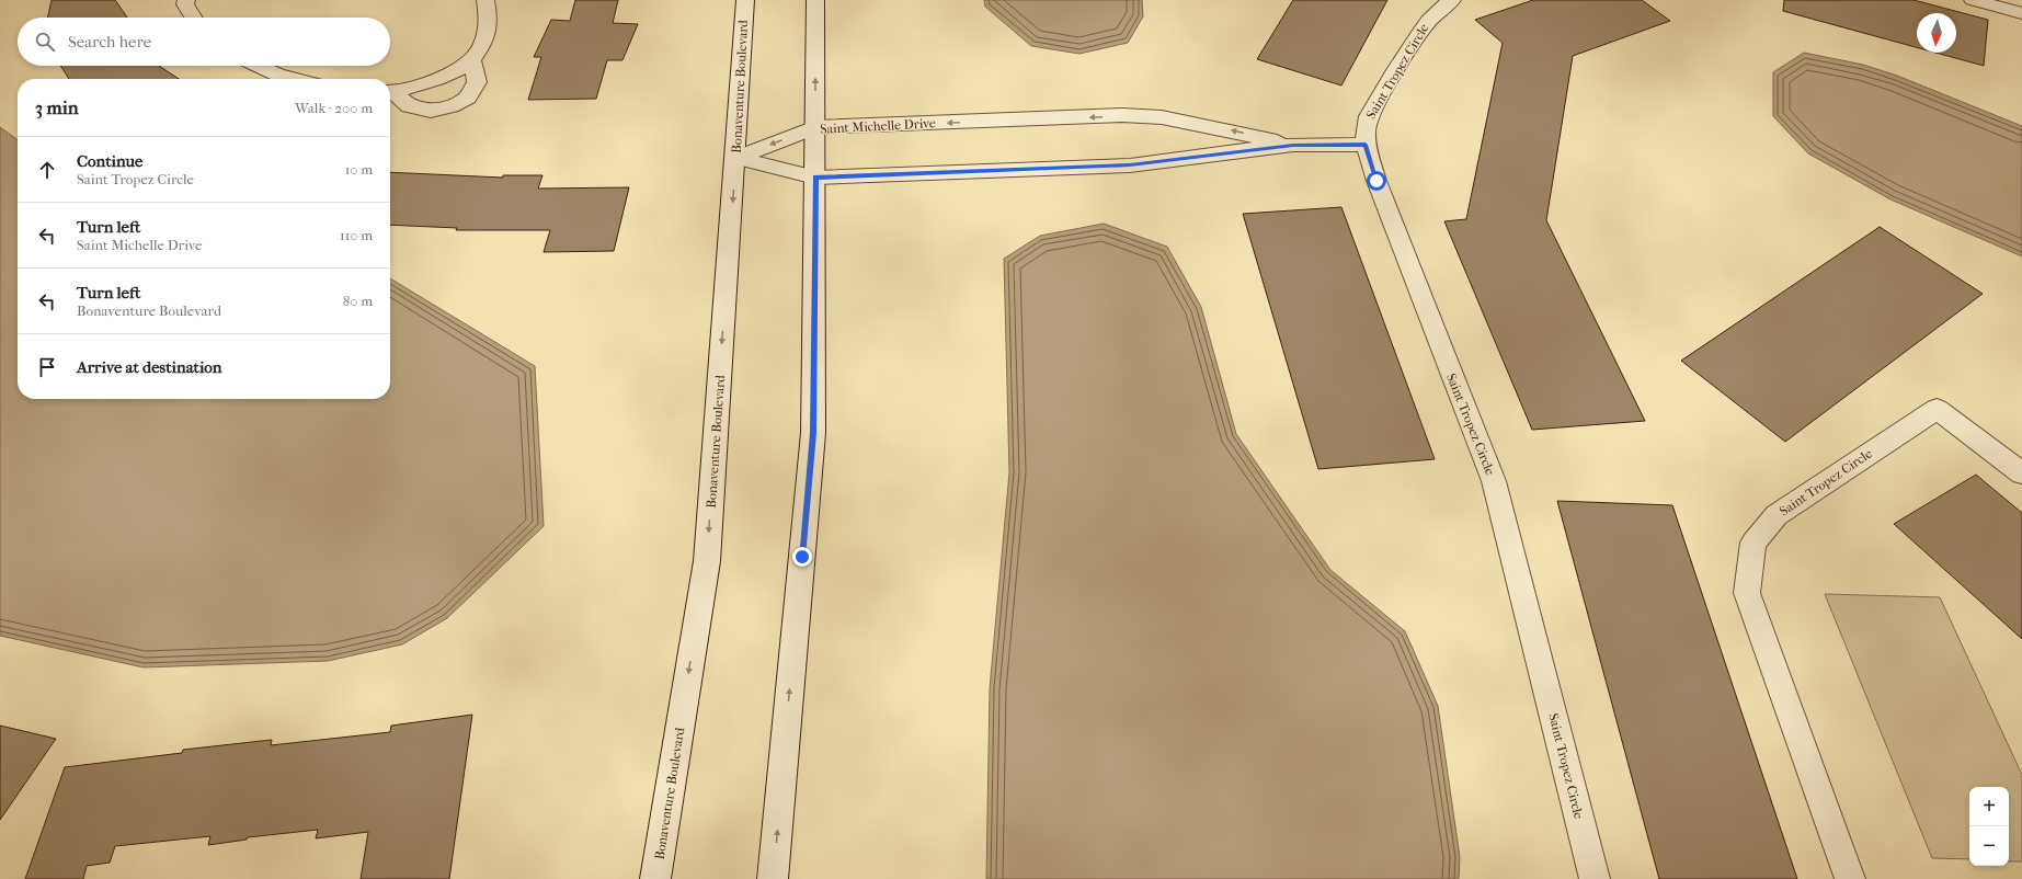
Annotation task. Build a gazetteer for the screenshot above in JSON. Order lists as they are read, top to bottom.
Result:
{
  "streets": {
    "street": ["Saint Tropez Circle", "Bonaventure Boulevard", "Saint Michelle Drive"]
  },
  "crossings": [
    ["Saint Tropez Circle", "Saint Michelle Drive"],
    ["Bonaventure Boulevard", "Saint Michelle Drive"]
  ],
  "north": "bottom",
  "page": {
    "search": "Search here",
    "heading": ["3 min", "Walk · 200 m"],
    "list": [
      ["Continue", "Saint Tropez Circle", "10 m"],
      ["Turn left", "Saint Michelle Drive", "110 m"],
      ["Turn left", "Bonaventure Boulevard", "80 m"],
      "Arrive at destination"
    ],
    "map_buttons": ["+", "−"]
  }
}
